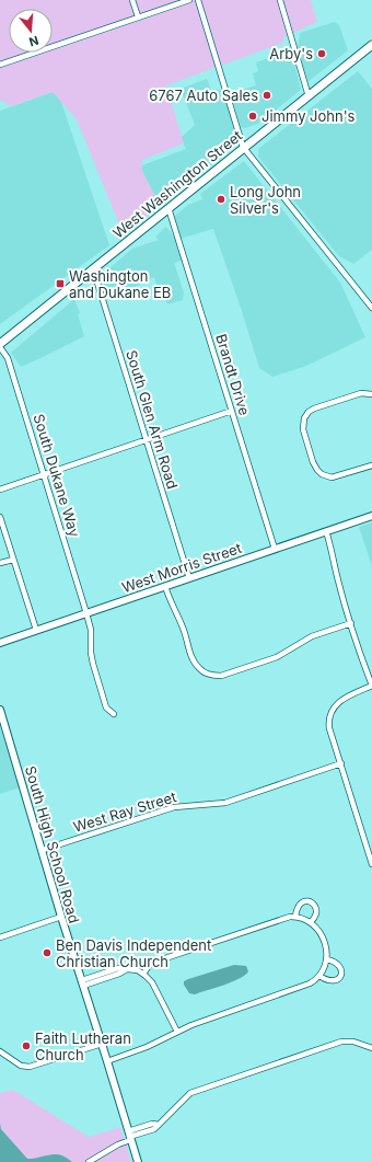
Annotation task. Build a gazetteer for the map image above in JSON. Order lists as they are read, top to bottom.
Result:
{
  "streets": {
    "main road": ["West Washington Street"],
    "street": [
      "Brandt Drive",
      "South Glen Arm Road",
      "South Dukane Way",
      "West Morris Street",
      "West Ray Street",
      "South High School Road"
    ]
  },
  "crossings": [
    ["West Washington Street", "Brandt Drive"],
    ["West Washington Street", "South Glen Arm Road"],
    ["West Washington Street", "South Dukane Way"],
    ["Brandt Drive", "West Morris Street"],
    ["South Glen Arm Road", "West Morris Street"],
    ["South Dukane Way", "West Morris Street"],
    ["West Ray Street", "South High School Road"]
  ],
  "places": {
    "other": [
      "Arby's",
      "6767 Auto Sales",
      "Jimmy John's",
      "Long John Silver's",
      "Ben Davis Independent Christian Church",
      "Faith Lutheran Church"
    ],
    "transit": ["Washington and Dukane EB"]
  },
  "north": "bottom"
}
